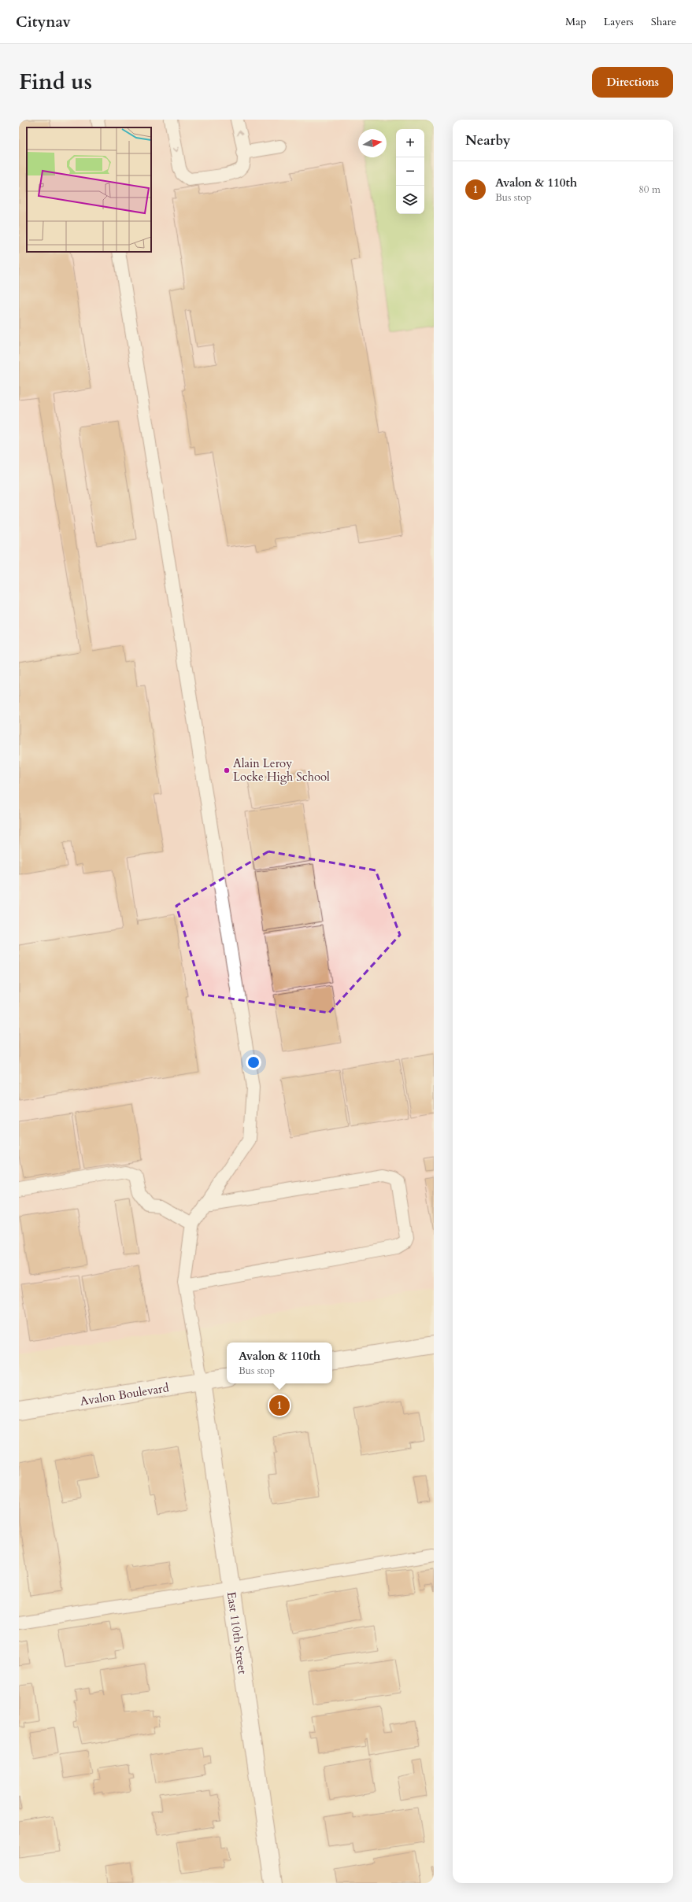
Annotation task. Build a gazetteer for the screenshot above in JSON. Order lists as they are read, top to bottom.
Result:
{
  "streets": {
    "street": ["Avalon Boulevard", "East 110th Street"]
  },
  "crossings": [
    ["Avalon Boulevard", "East 110th Street"]
  ],
  "places": ["Alain Leroy Locke High School"],
  "north": "right",
  "page": {
    "header": "Citynav",
    "nav": ["Map", "Layers", "Share"],
    "title": "Find us",
    "buttons": "Directions",
    "heading": "Nearby",
    "map_buttons": ["+", "−"],
    "list": [
      {
        "mark": "1",
        "name": "Avalon & 110th",
        "note": "Bus stop",
        "value": "80 m"
      }
    ],
    "popup": ["Avalon & 110th", "Bus stop"],
    "pins": "1"
  }
}
